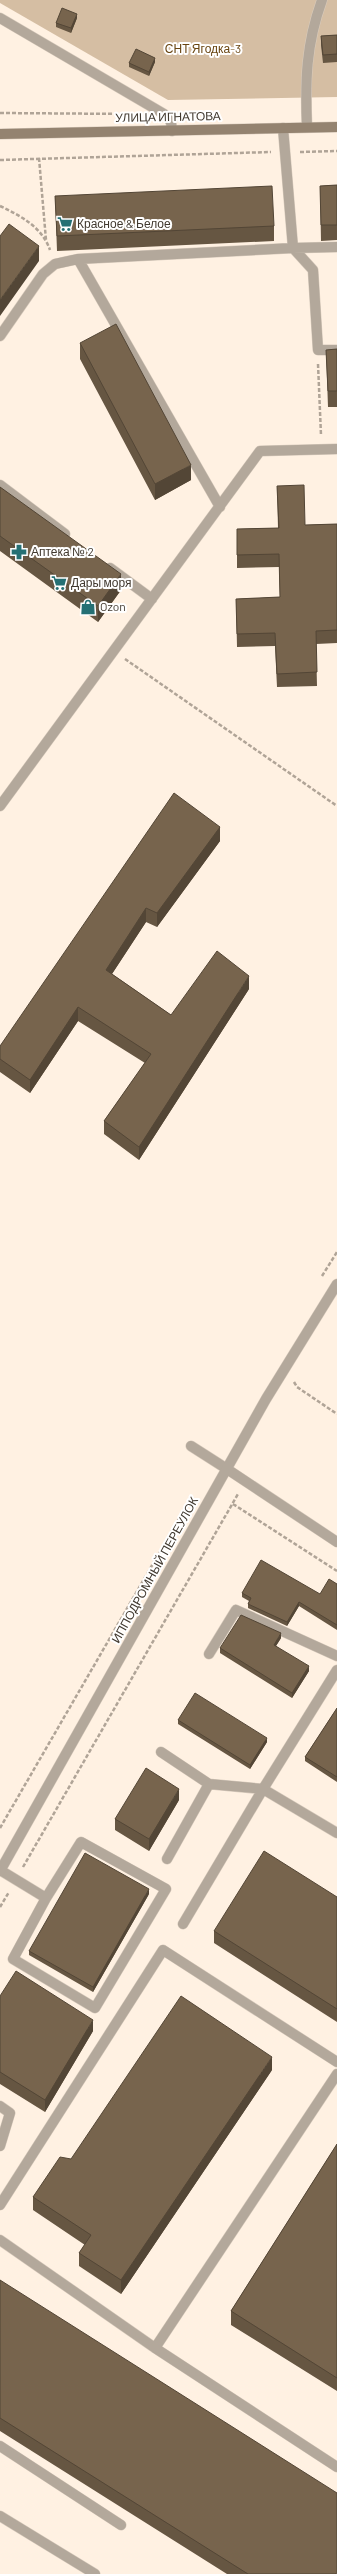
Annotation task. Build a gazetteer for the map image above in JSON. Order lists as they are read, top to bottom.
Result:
{
  "streets": {
    "main road": ["УЛИЦА ИГНАТОВА"],
    "street": ["ИППОДРОМНЫЙ ПЕРЕУЛОК"]
  },
  "parks": ["СНТ Ягодка-3"],
  "places": {
    "supermarket": ["Красное & Белое", "Дары моря"],
    "pharmacy": ["Аптека № 2"],
    "shop": ["Ozon"]
  }
}
